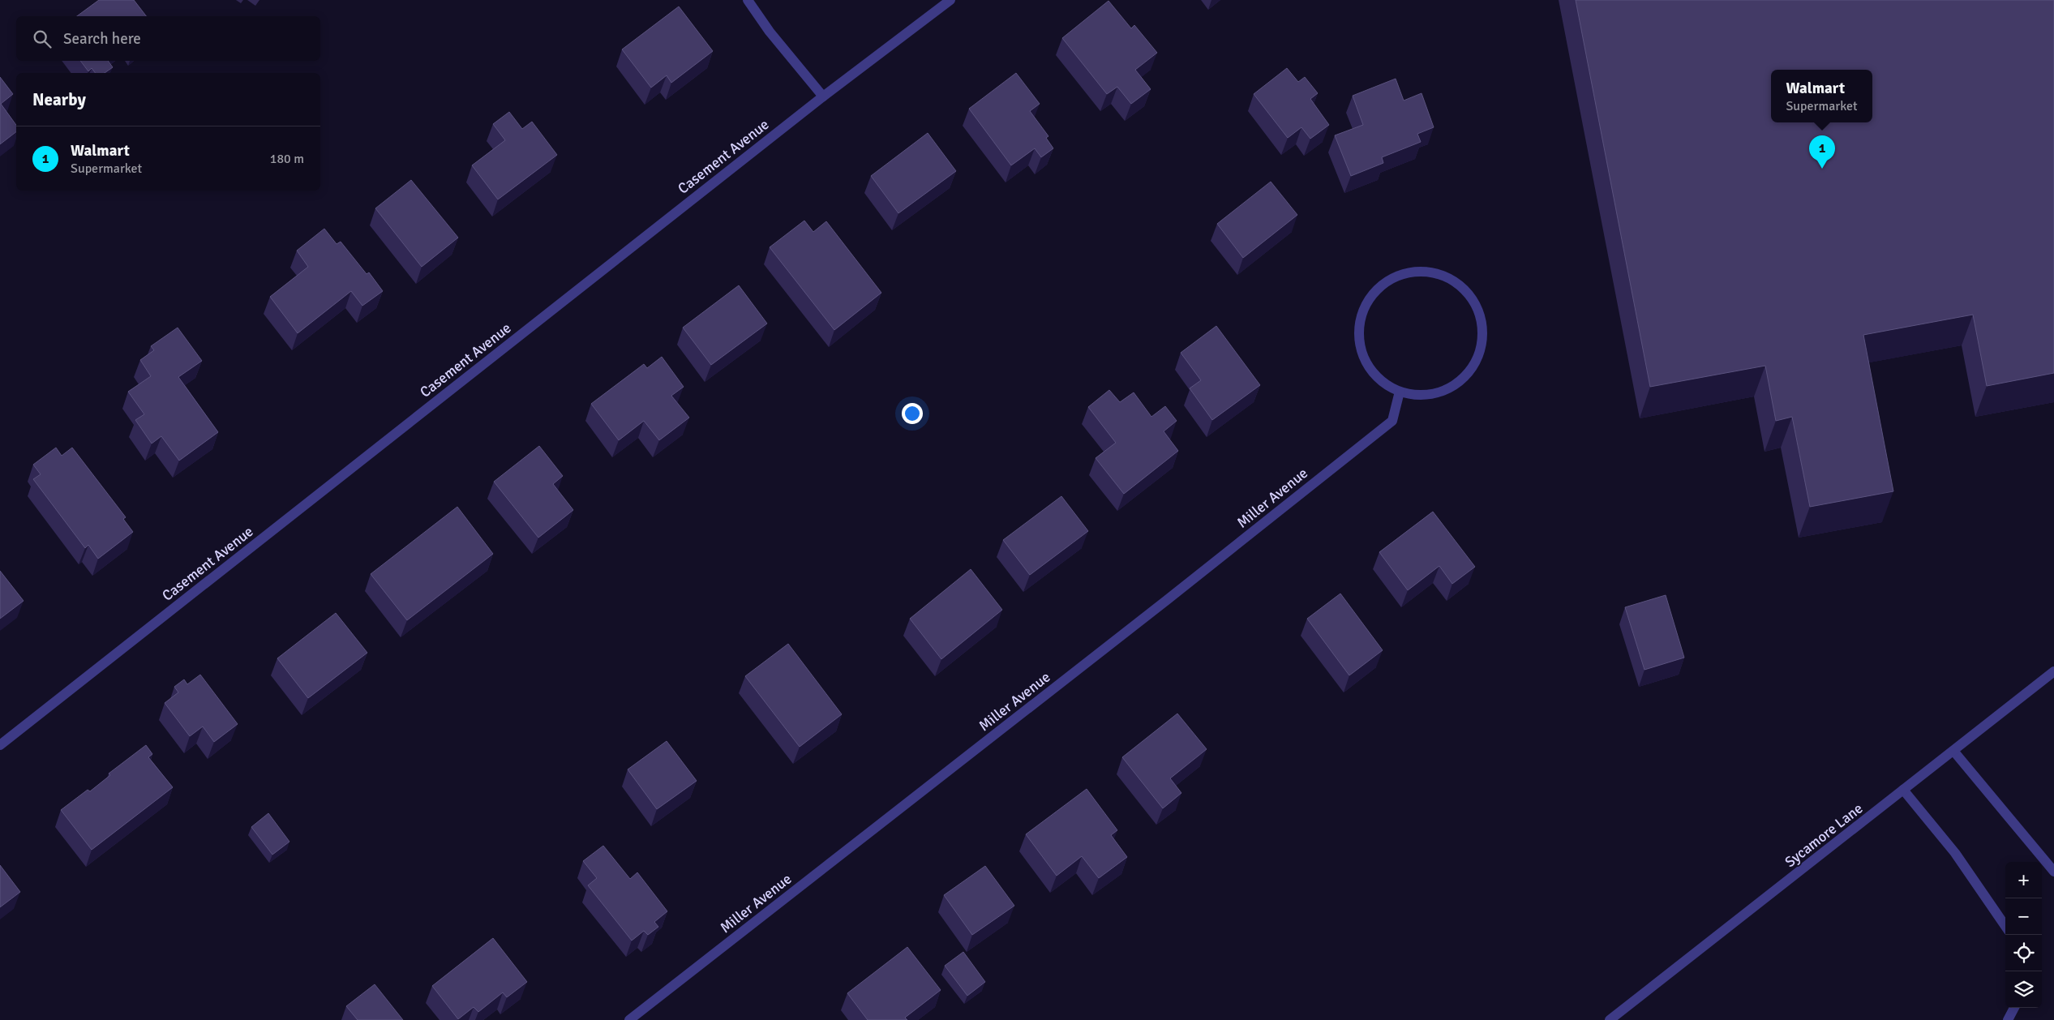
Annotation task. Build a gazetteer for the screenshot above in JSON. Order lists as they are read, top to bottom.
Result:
{
  "streets": {
    "street": ["Casement Avenue", "Miller Avenue", "Sycamore Lane"]
  },
  "page": {
    "search": "Search here",
    "popup": ["Walmart", "Supermarket"],
    "heading": "Nearby",
    "list": [
      {
        "mark": "1",
        "name": "Walmart",
        "note": "Supermarket",
        "value": "180 m"
      }
    ],
    "pins": "1",
    "map_buttons": ["+", "−"]
  }
}
